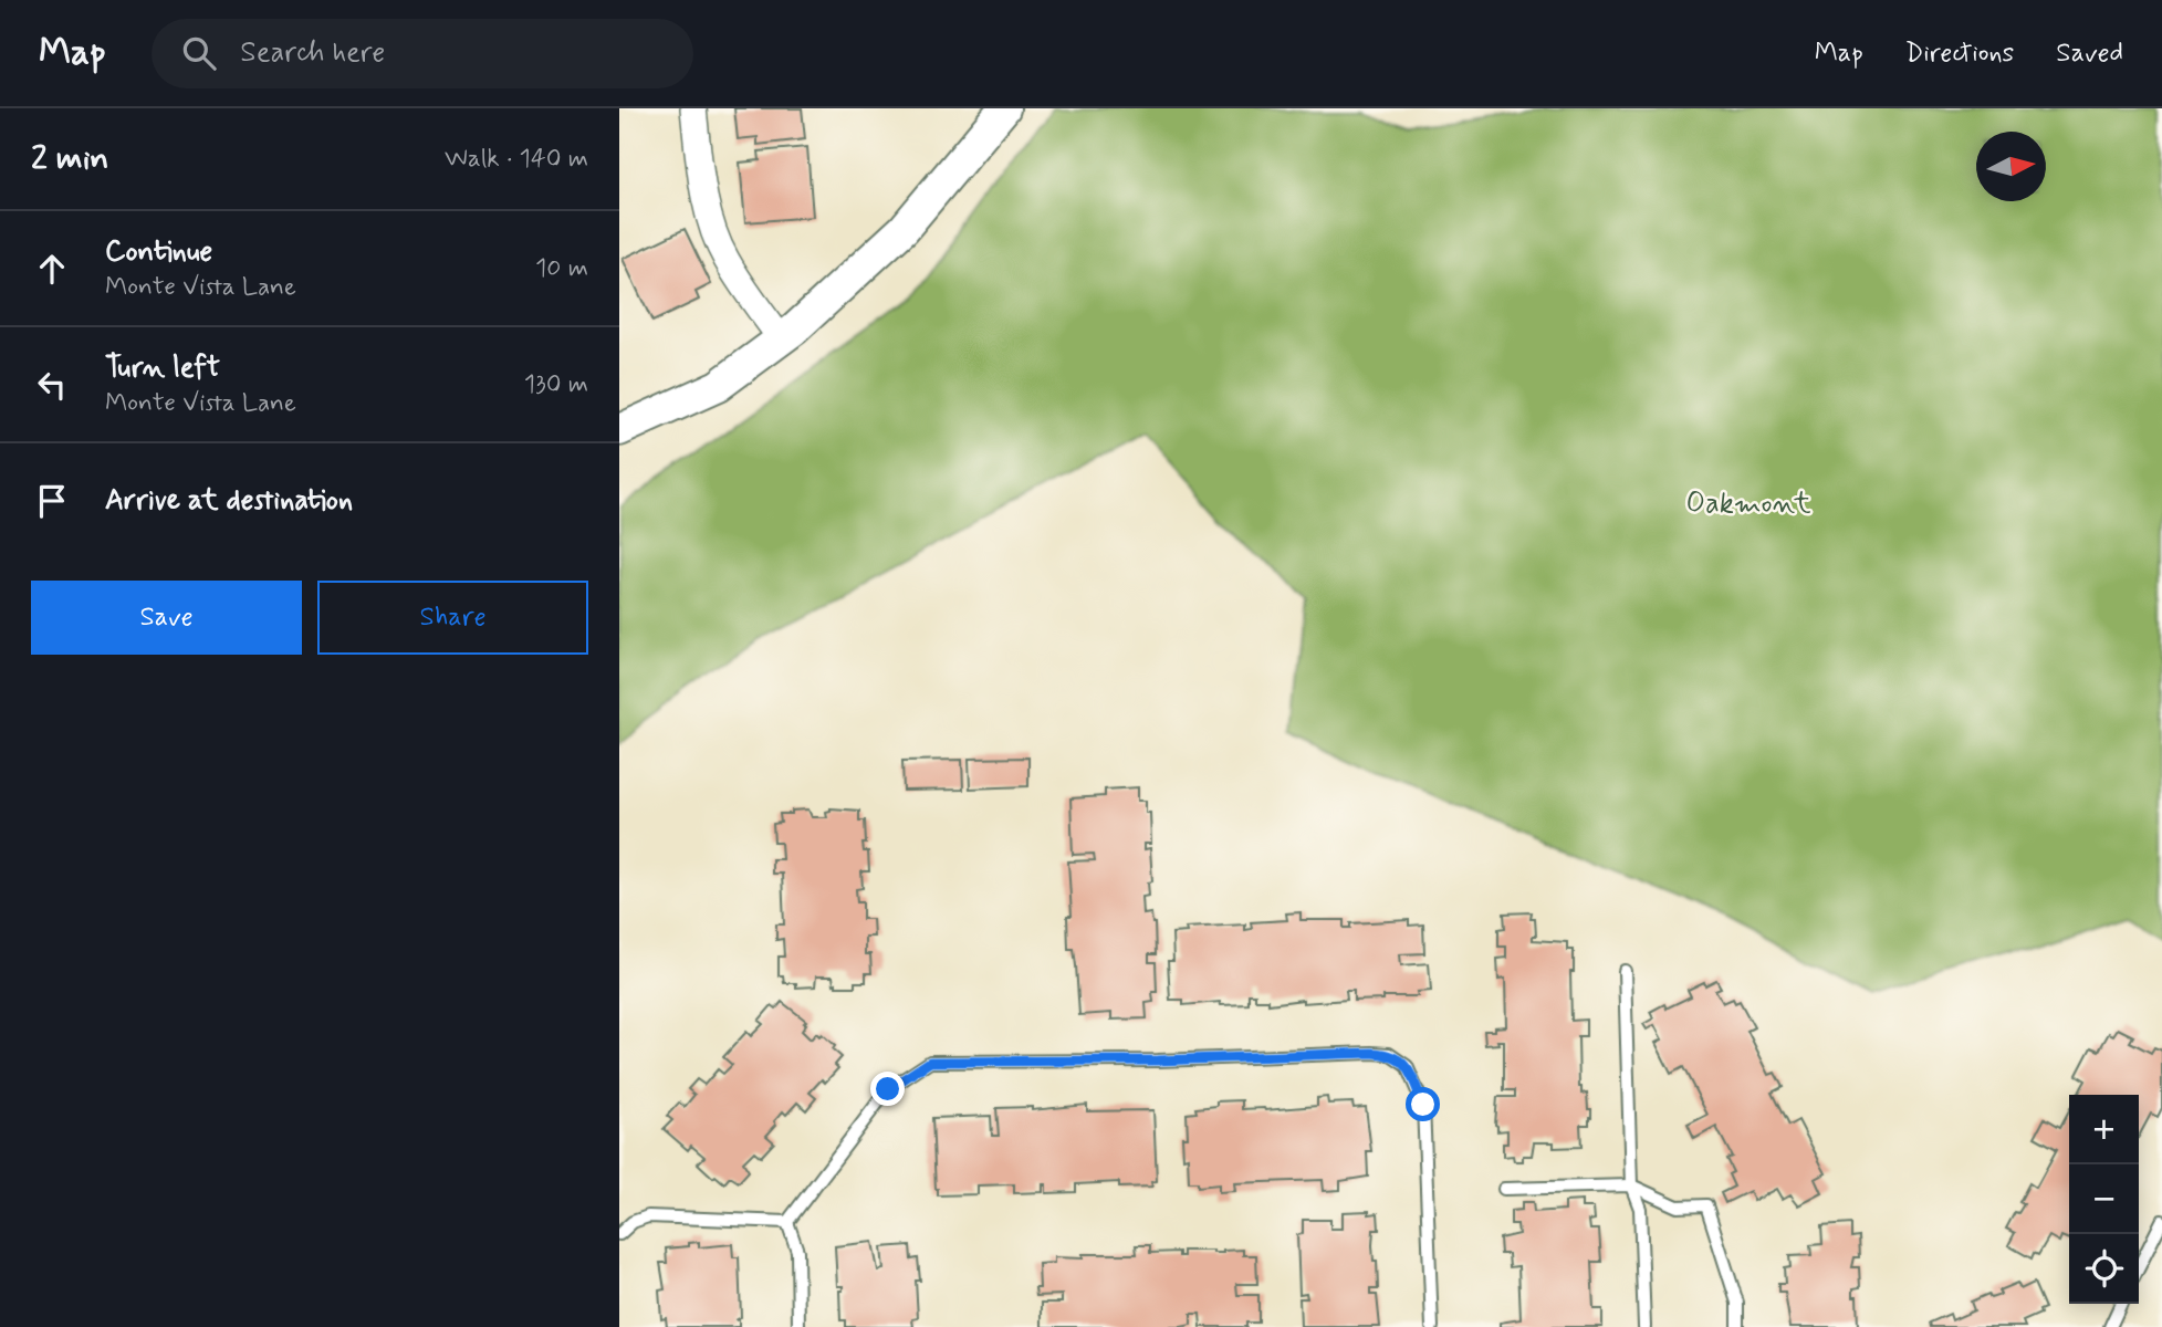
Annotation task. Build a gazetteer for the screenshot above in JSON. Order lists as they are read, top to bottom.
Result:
{
  "parks": ["Oakmont"],
  "north": "right",
  "page": {
    "header": "Map",
    "search": "Search here",
    "nav": ["Map", "Directions", "Saved"],
    "heading": ["2 min", "Walk · 140 m"],
    "list": [
      ["Continue", "Monte Vista Lane", "10 m"],
      ["Turn left", "Monte Vista Lane", "130 m"],
      "Arrive at destination"
    ],
    "buttons": ["Save", "Share"],
    "map_buttons": ["+", "−"]
  }
}
